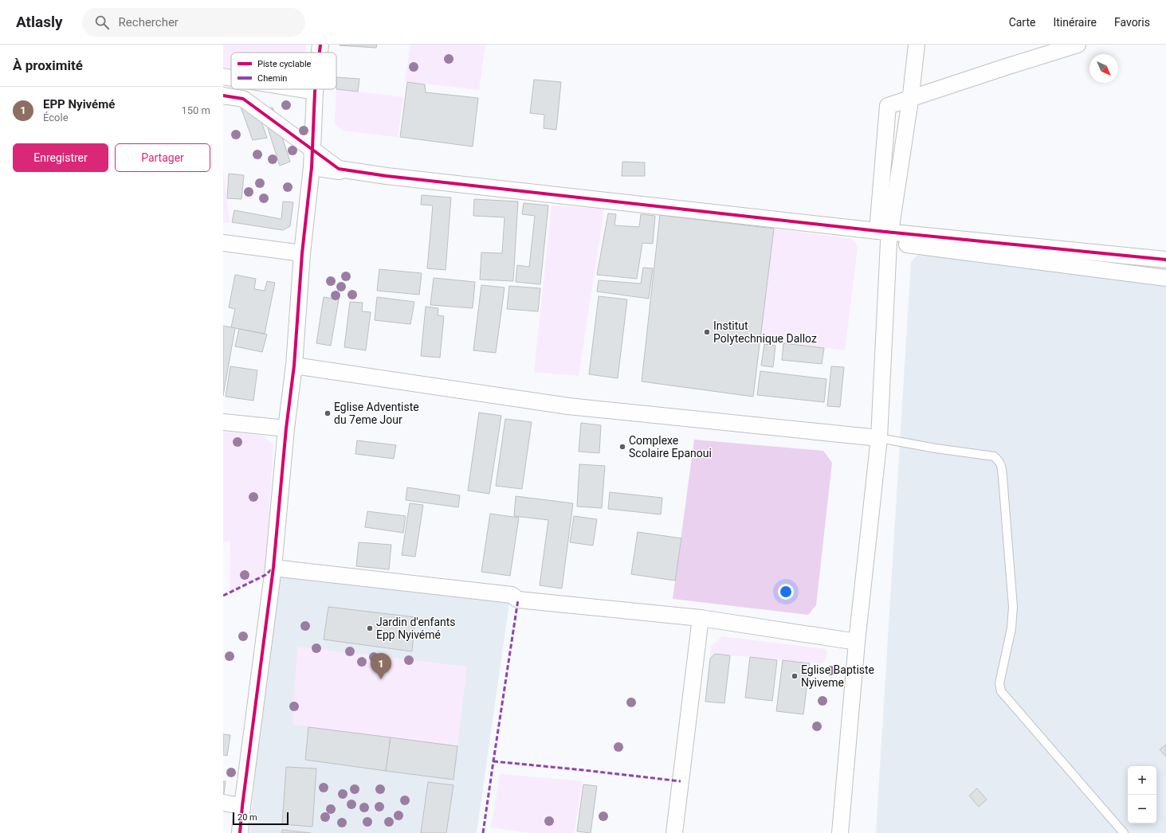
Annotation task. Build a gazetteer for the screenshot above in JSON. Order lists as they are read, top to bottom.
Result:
{
  "places": [
    "Institut Polytechnique Dalloz",
    "Eglise Adventiste du 7eme Jour",
    "Complexe Scolaire Epanoui",
    "Jardin d'enfants Epp Nyivémé",
    "Eglise Baptiste Nyiveme"
  ],
  "legend": ["Piste cyclable", "Chemin"],
  "scale_bar": "20 m",
  "north": "bottom right",
  "page": {
    "header": "Atlasly",
    "search": "Rechercher",
    "nav": ["Carte", "Itinéraire", "Favoris"],
    "heading": "À proximité",
    "list": [
      {
        "mark": "1",
        "name": "EPP Nyivémé",
        "note": "École",
        "value": "150 m"
      }
    ],
    "buttons": ["Enregistrer", "Partager"],
    "pins": "1",
    "map_buttons": ["+", "−"],
    "scale": "20 m"
  }
}
